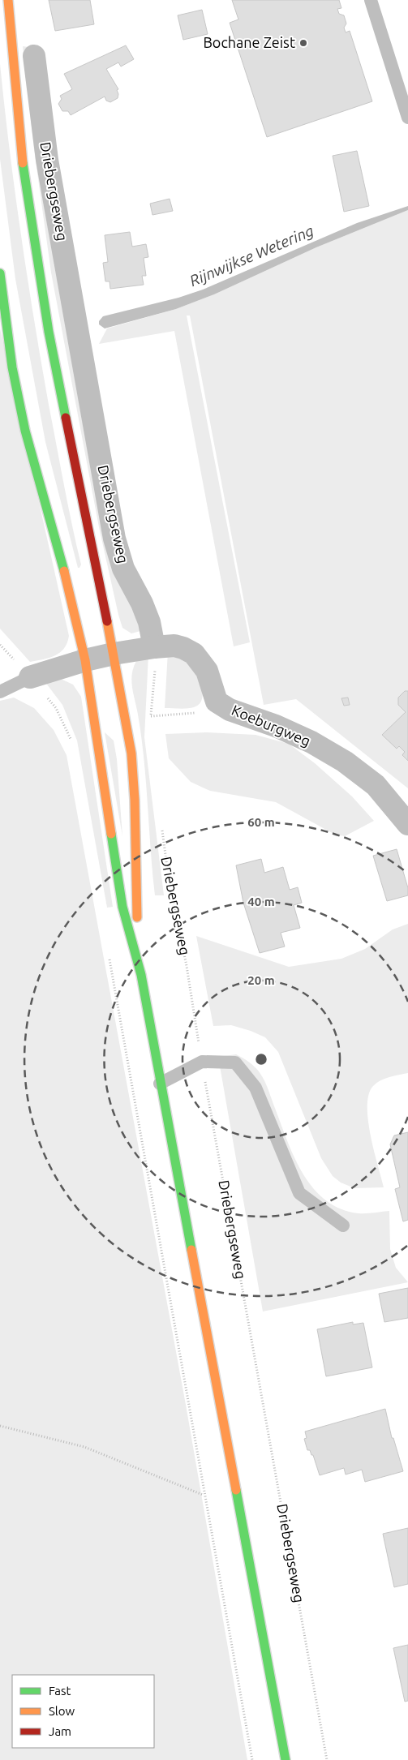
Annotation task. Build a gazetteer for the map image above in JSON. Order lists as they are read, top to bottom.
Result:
{
  "streets": {
    "main road": ["Driebergseweg"],
    "street": ["Koeburgweg"]
  },
  "crossings": [
    ["Driebergseweg", "Koeburgweg"]
  ],
  "water": ["Rijnwijkse Wetering"],
  "places": ["Bochane Zeist"],
  "legend": ["Fast", "Slow", "Jam"],
  "rings": ["60 m", "40 m", "20 m"]
}
